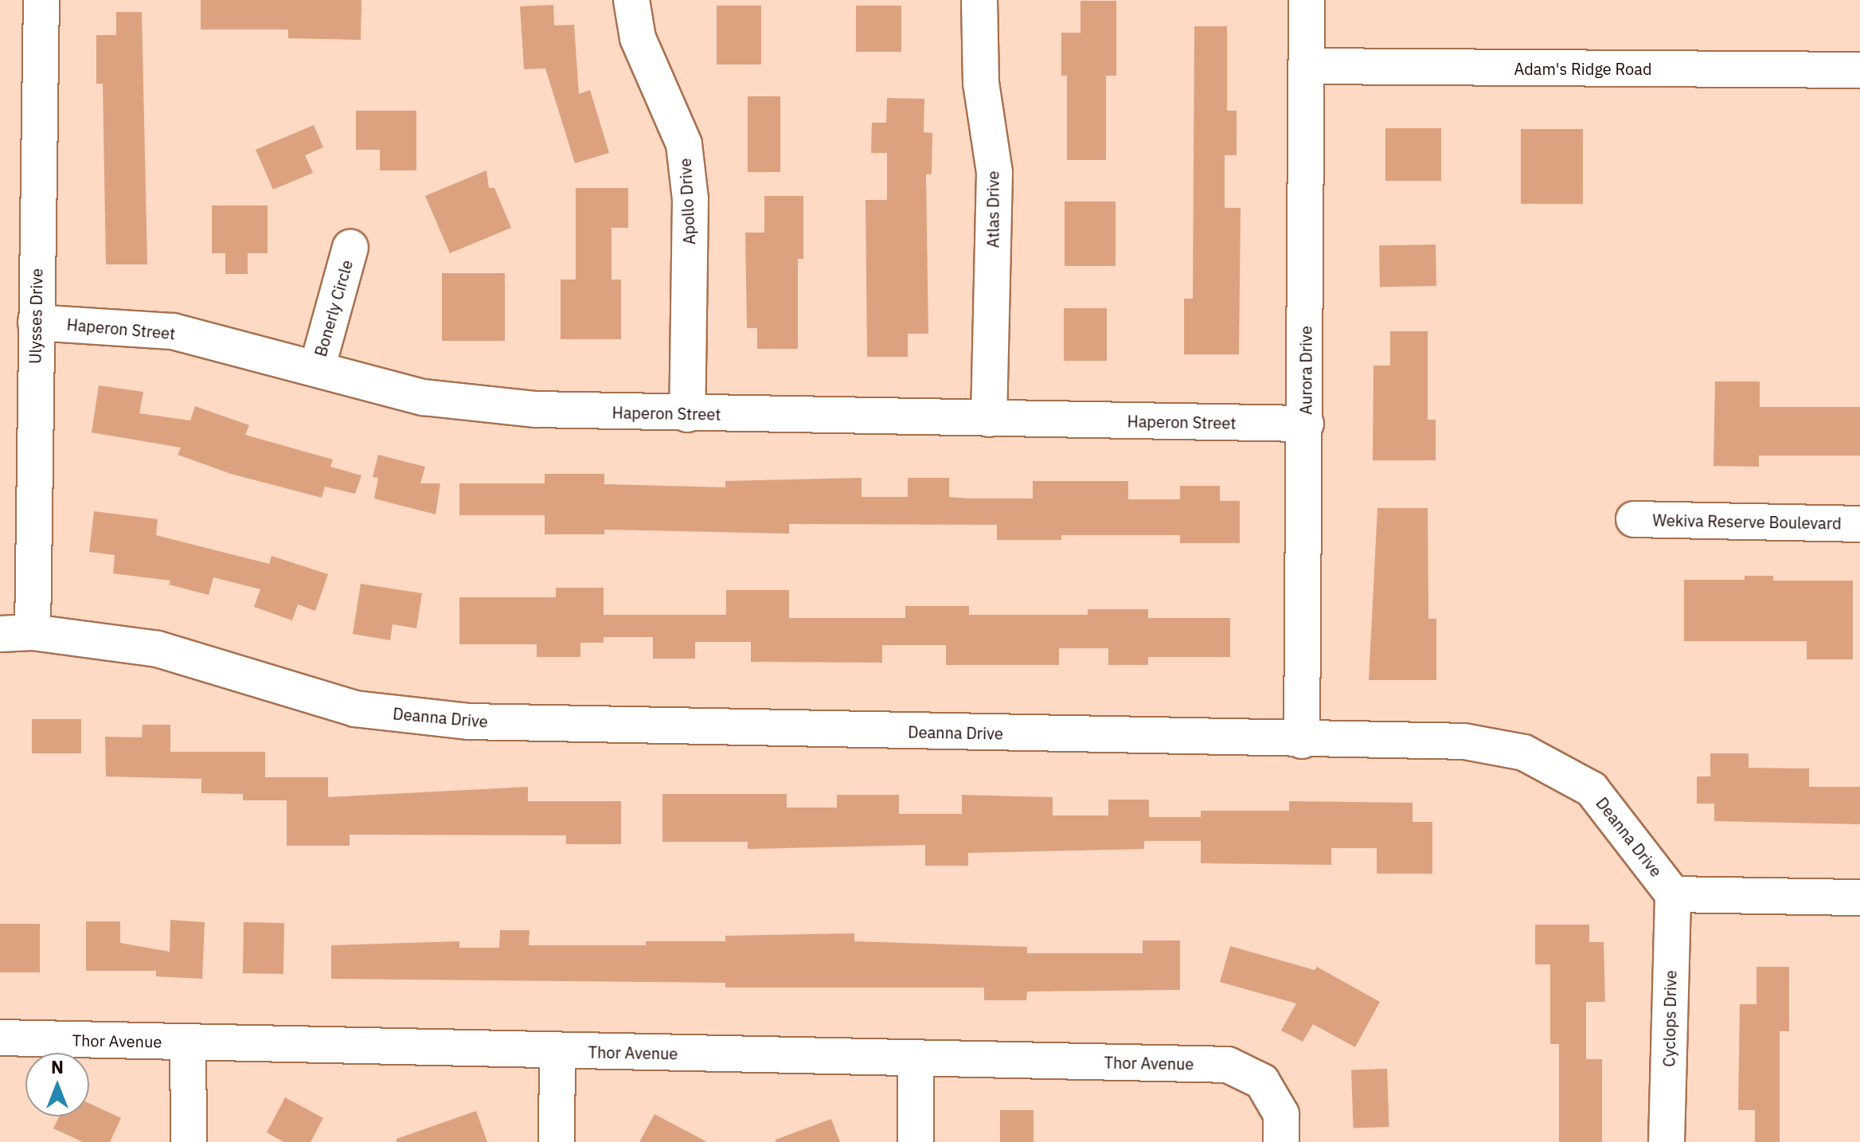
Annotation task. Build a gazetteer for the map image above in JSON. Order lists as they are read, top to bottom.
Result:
{
  "streets": {
    "street": [
      "Adam's Ridge Road",
      "Apollo Drive",
      "Atlas Drive",
      "Bonerly Circle",
      "Ulysses Drive",
      "Haperon Street",
      "Aurora Drive",
      "Wekiva Reserve Boulevard",
      "Deanna Drive",
      "Cyclops Drive",
      "Thor Avenue"
    ]
  },
  "crossings": [
    ["Adam's Ridge Road", "Aurora Drive"],
    ["Apollo Drive", "Haperon Street"],
    ["Atlas Drive", "Haperon Street"],
    ["Bonerly Circle", "Haperon Street"],
    ["Ulysses Drive", "Haperon Street"],
    ["Ulysses Drive", "Deanna Drive"],
    ["Haperon Street", "Aurora Drive"],
    ["Aurora Drive", "Deanna Drive"],
    ["Deanna Drive", "Cyclops Drive"]
  ],
  "north": "top"
}
